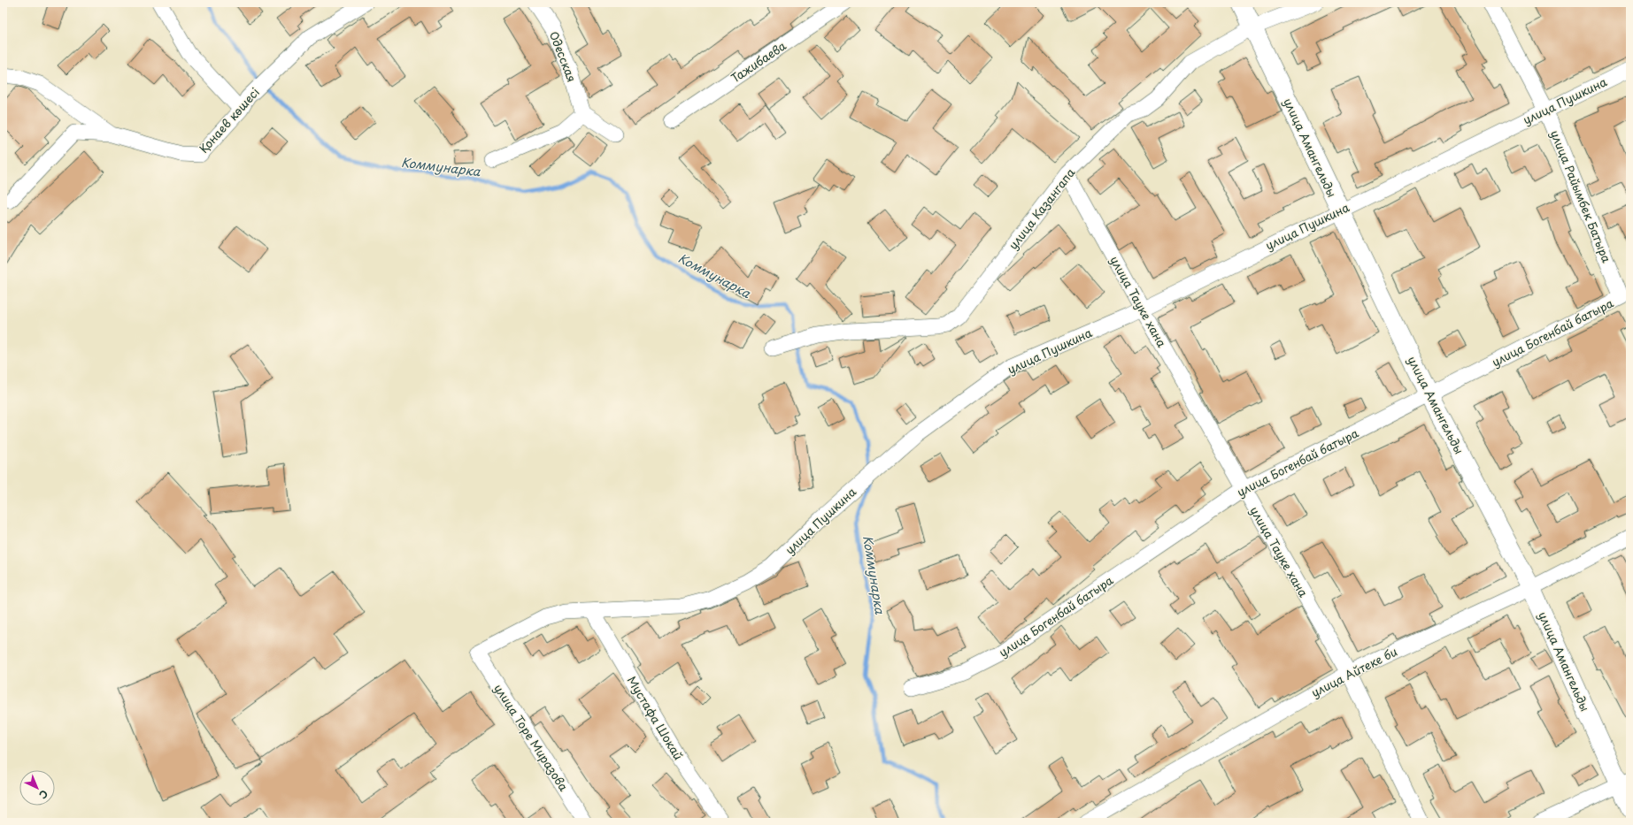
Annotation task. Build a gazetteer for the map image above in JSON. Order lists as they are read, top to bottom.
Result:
{
  "streets": {
    "street": [
      "Одесская",
      "Тажибаева",
      "улица Пушкина",
      "Қонаев көшесі",
      "улица Амангельды",
      "улица Райымбек Батыра",
      "улица Казангапа",
      "улица Тауке хана",
      "улица Богенбай батыра",
      "улица Айтеке би",
      "Мустафа Шокай",
      "улица Торе Миразова"
    ]
  },
  "crossings": [
    ["улица Пушкина", "улица Амангельды"],
    ["улица Пушкина", "улица Райымбек Батыра"],
    ["улица Пушкина", "улица Тауке хана"],
    ["улица Пушкина", "Мустафа Шокай"],
    ["улица Пушкина", "улица Торе Миразова"],
    ["улица Амангельды", "улица Казангапа"],
    ["улица Амангельды", "улица Богенбай батыра"],
    ["улица Амангельды", "улица Айтеке би"],
    ["улица Райымбек Батыра", "улица Богенбай батыра"],
    ["улица Казангапа", "улица Тауке хана"],
    ["улица Тауке хана", "улица Богенбай батыра"],
    ["улица Тауке хана", "улица Айтеке би"]
  ],
  "water": ["Коммунарка"],
  "north": "bottom right"
}
